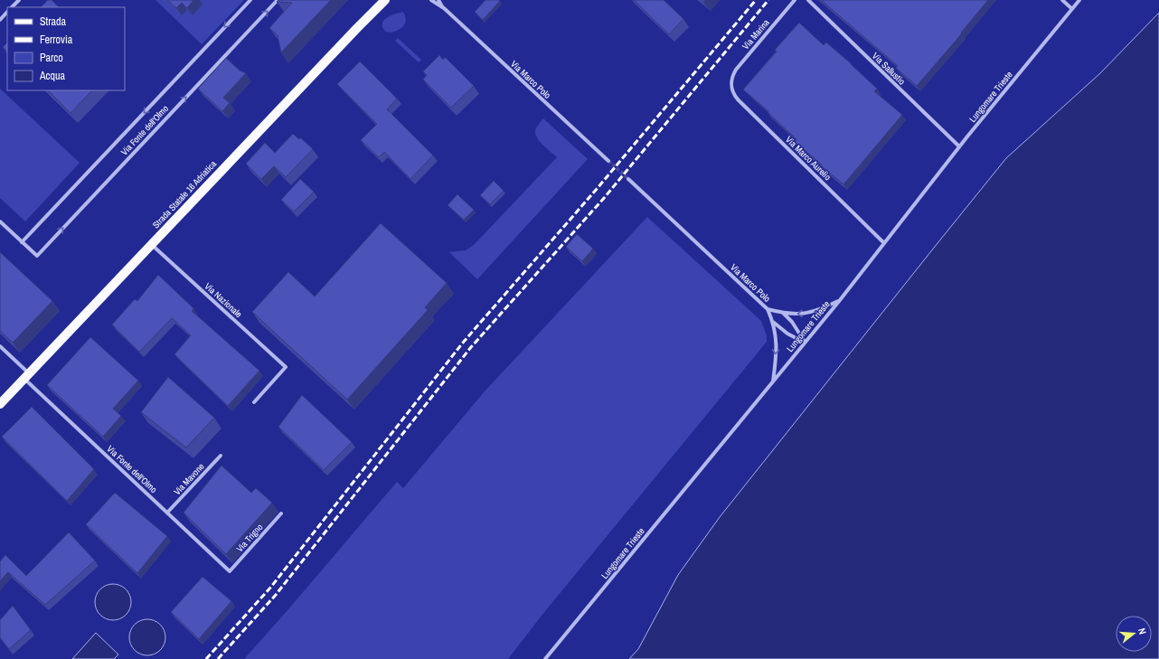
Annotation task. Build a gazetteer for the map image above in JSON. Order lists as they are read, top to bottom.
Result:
{
  "streets": {
    "main road": ["Strada Statale 16 Adriatica"],
    "street": [
      "Via Marina",
      "Via Sallustio",
      "Via Marco Polo",
      "Lungomare Trieste",
      "Via Fonte dell'Olmo",
      "Via Marco Aurelio",
      "Via Nazionale",
      "Via Mavone",
      "Via Trigno"
    ]
  },
  "crossings": [
    ["Via Marina", "Via Marco Aurelio"],
    ["Via Sallustio", "Lungomare Trieste"],
    ["Via Marco Polo", "Lungomare Trieste"],
    ["Lungomare Trieste", "Via Marco Aurelio"],
    ["Via Fonte dell'Olmo", "Strada Statale 16 Adriatica"],
    ["Via Fonte dell'Olmo", "Via Mavone"],
    ["Via Fonte dell'Olmo", "Via Trigno"],
    ["Strada Statale 16 Adriatica", "Via Nazionale"]
  ],
  "legend": [
    "Strada",
    "Ferrovia",
    "Parco",
    "Acqua"
  ],
  "north": "right"
}
